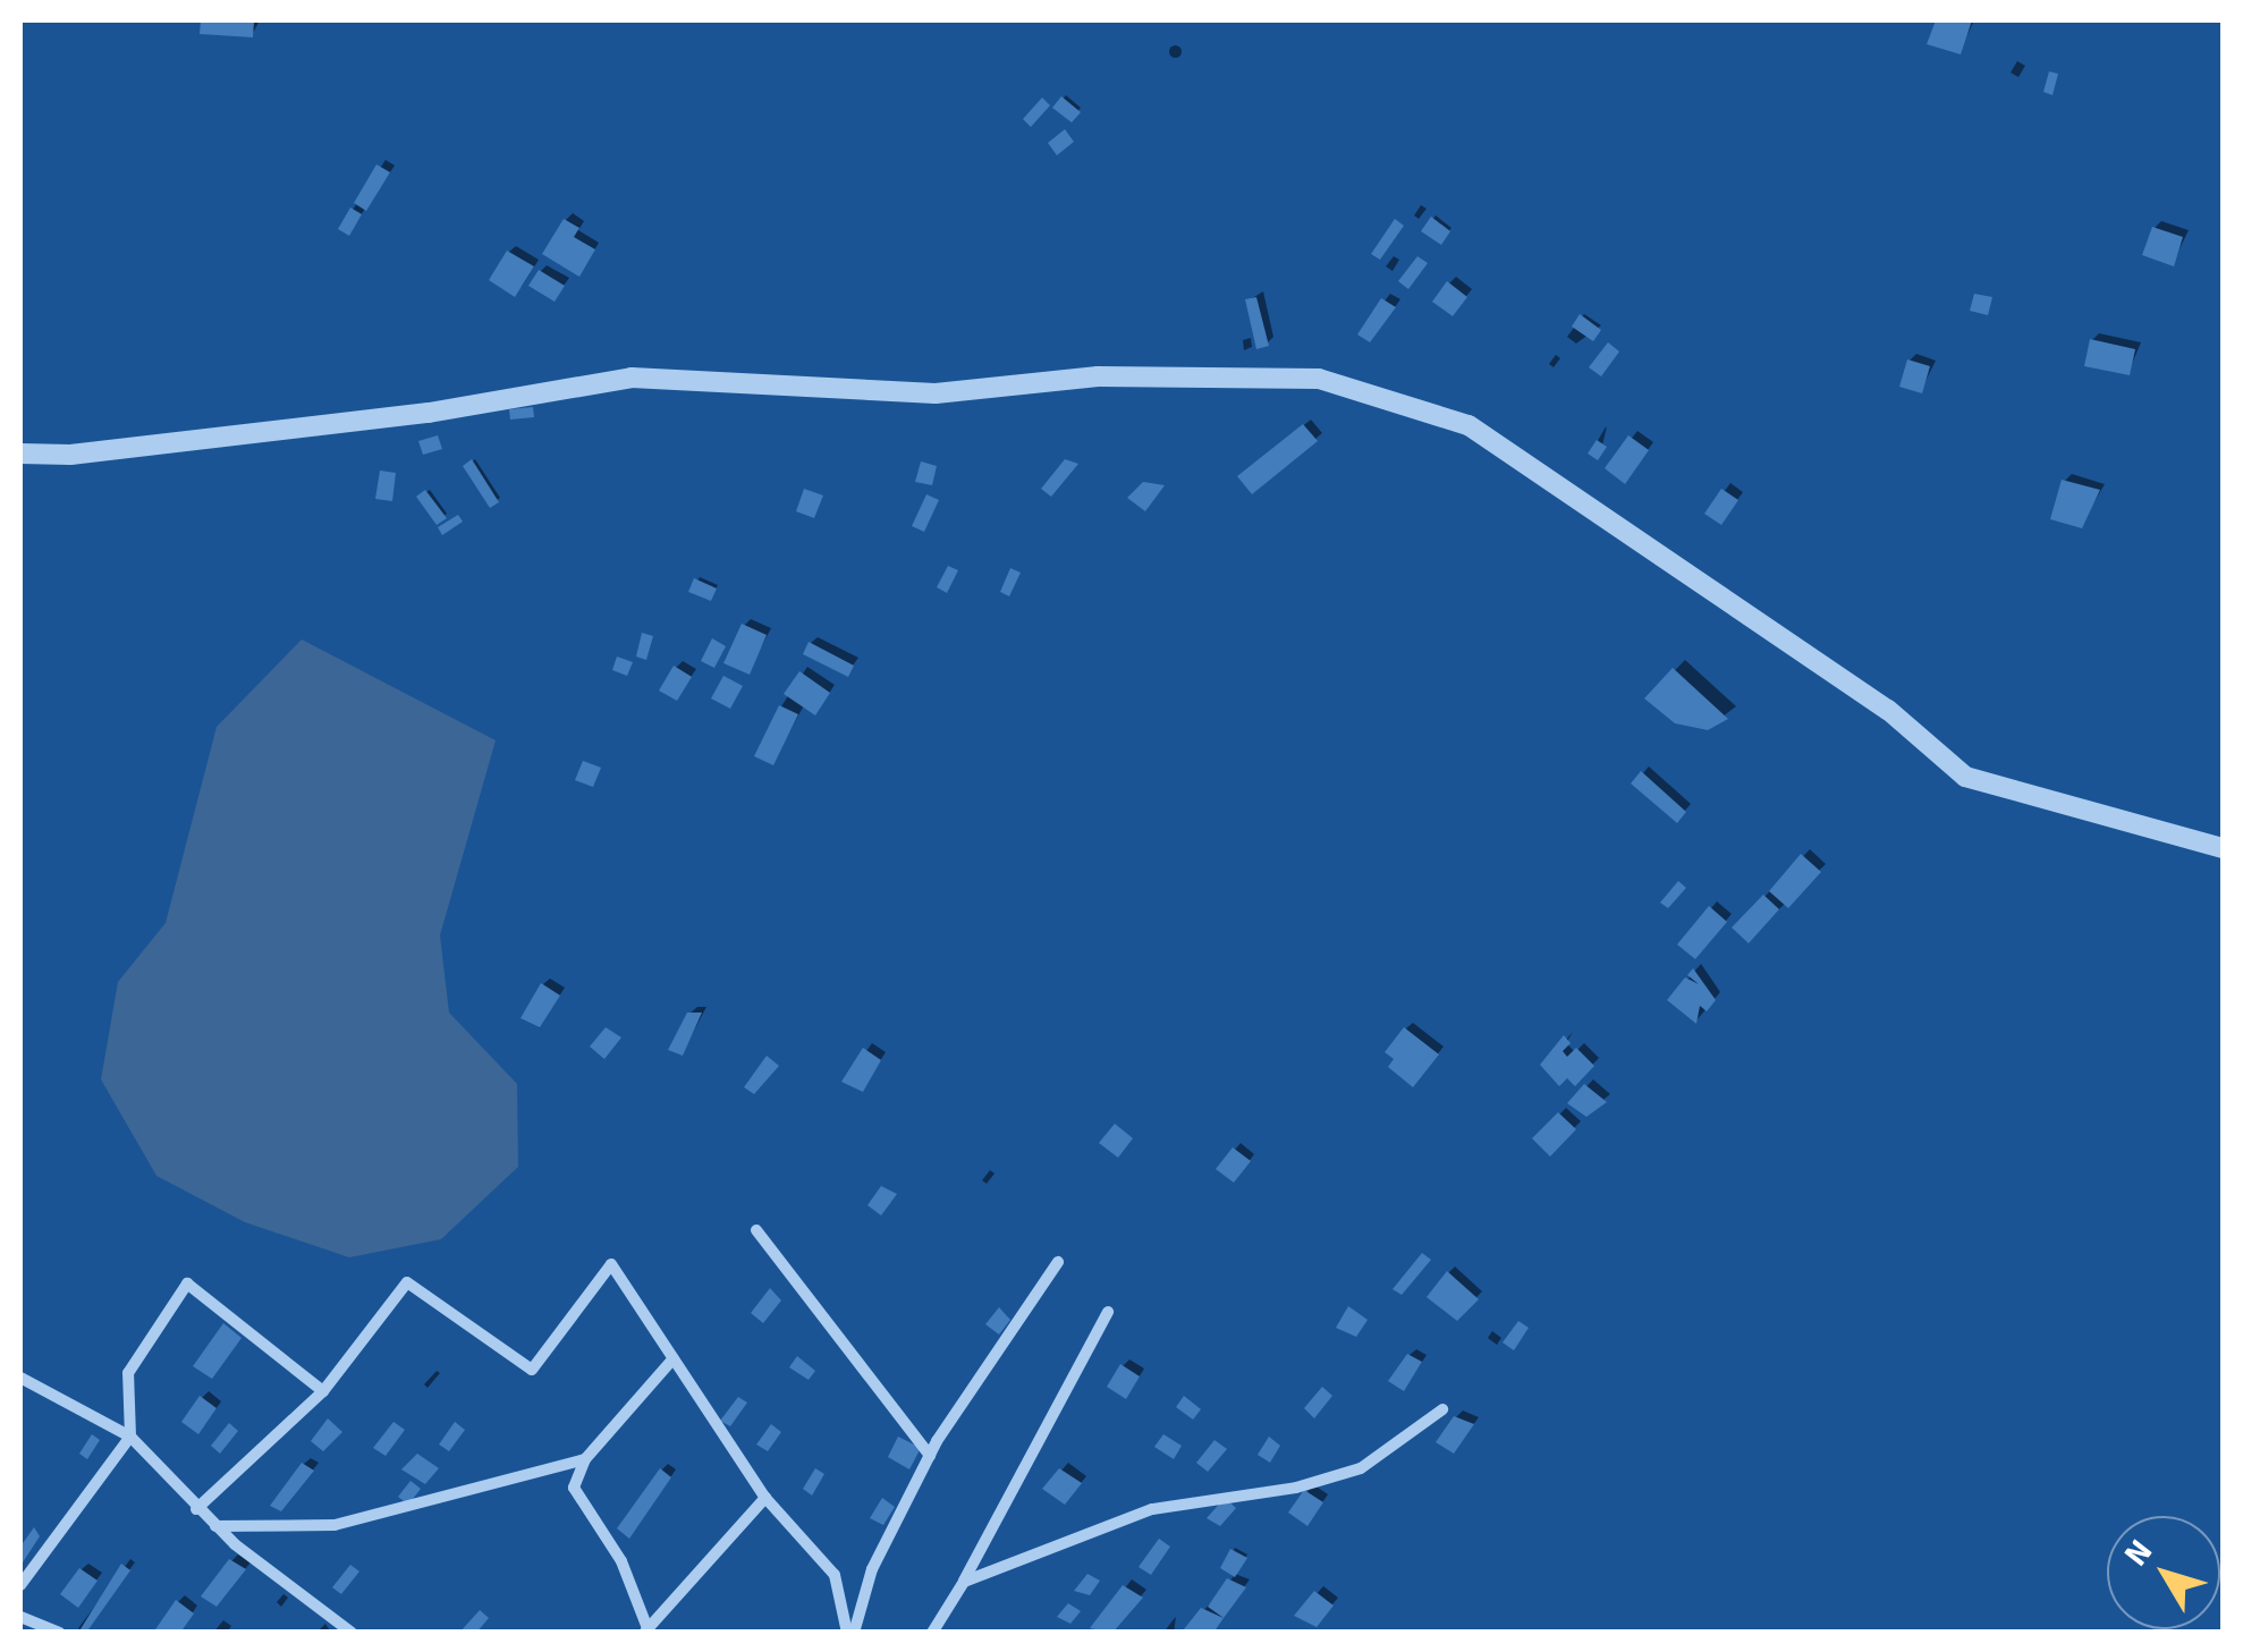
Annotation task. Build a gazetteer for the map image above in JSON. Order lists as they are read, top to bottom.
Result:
{
  "north": "top left"
}
